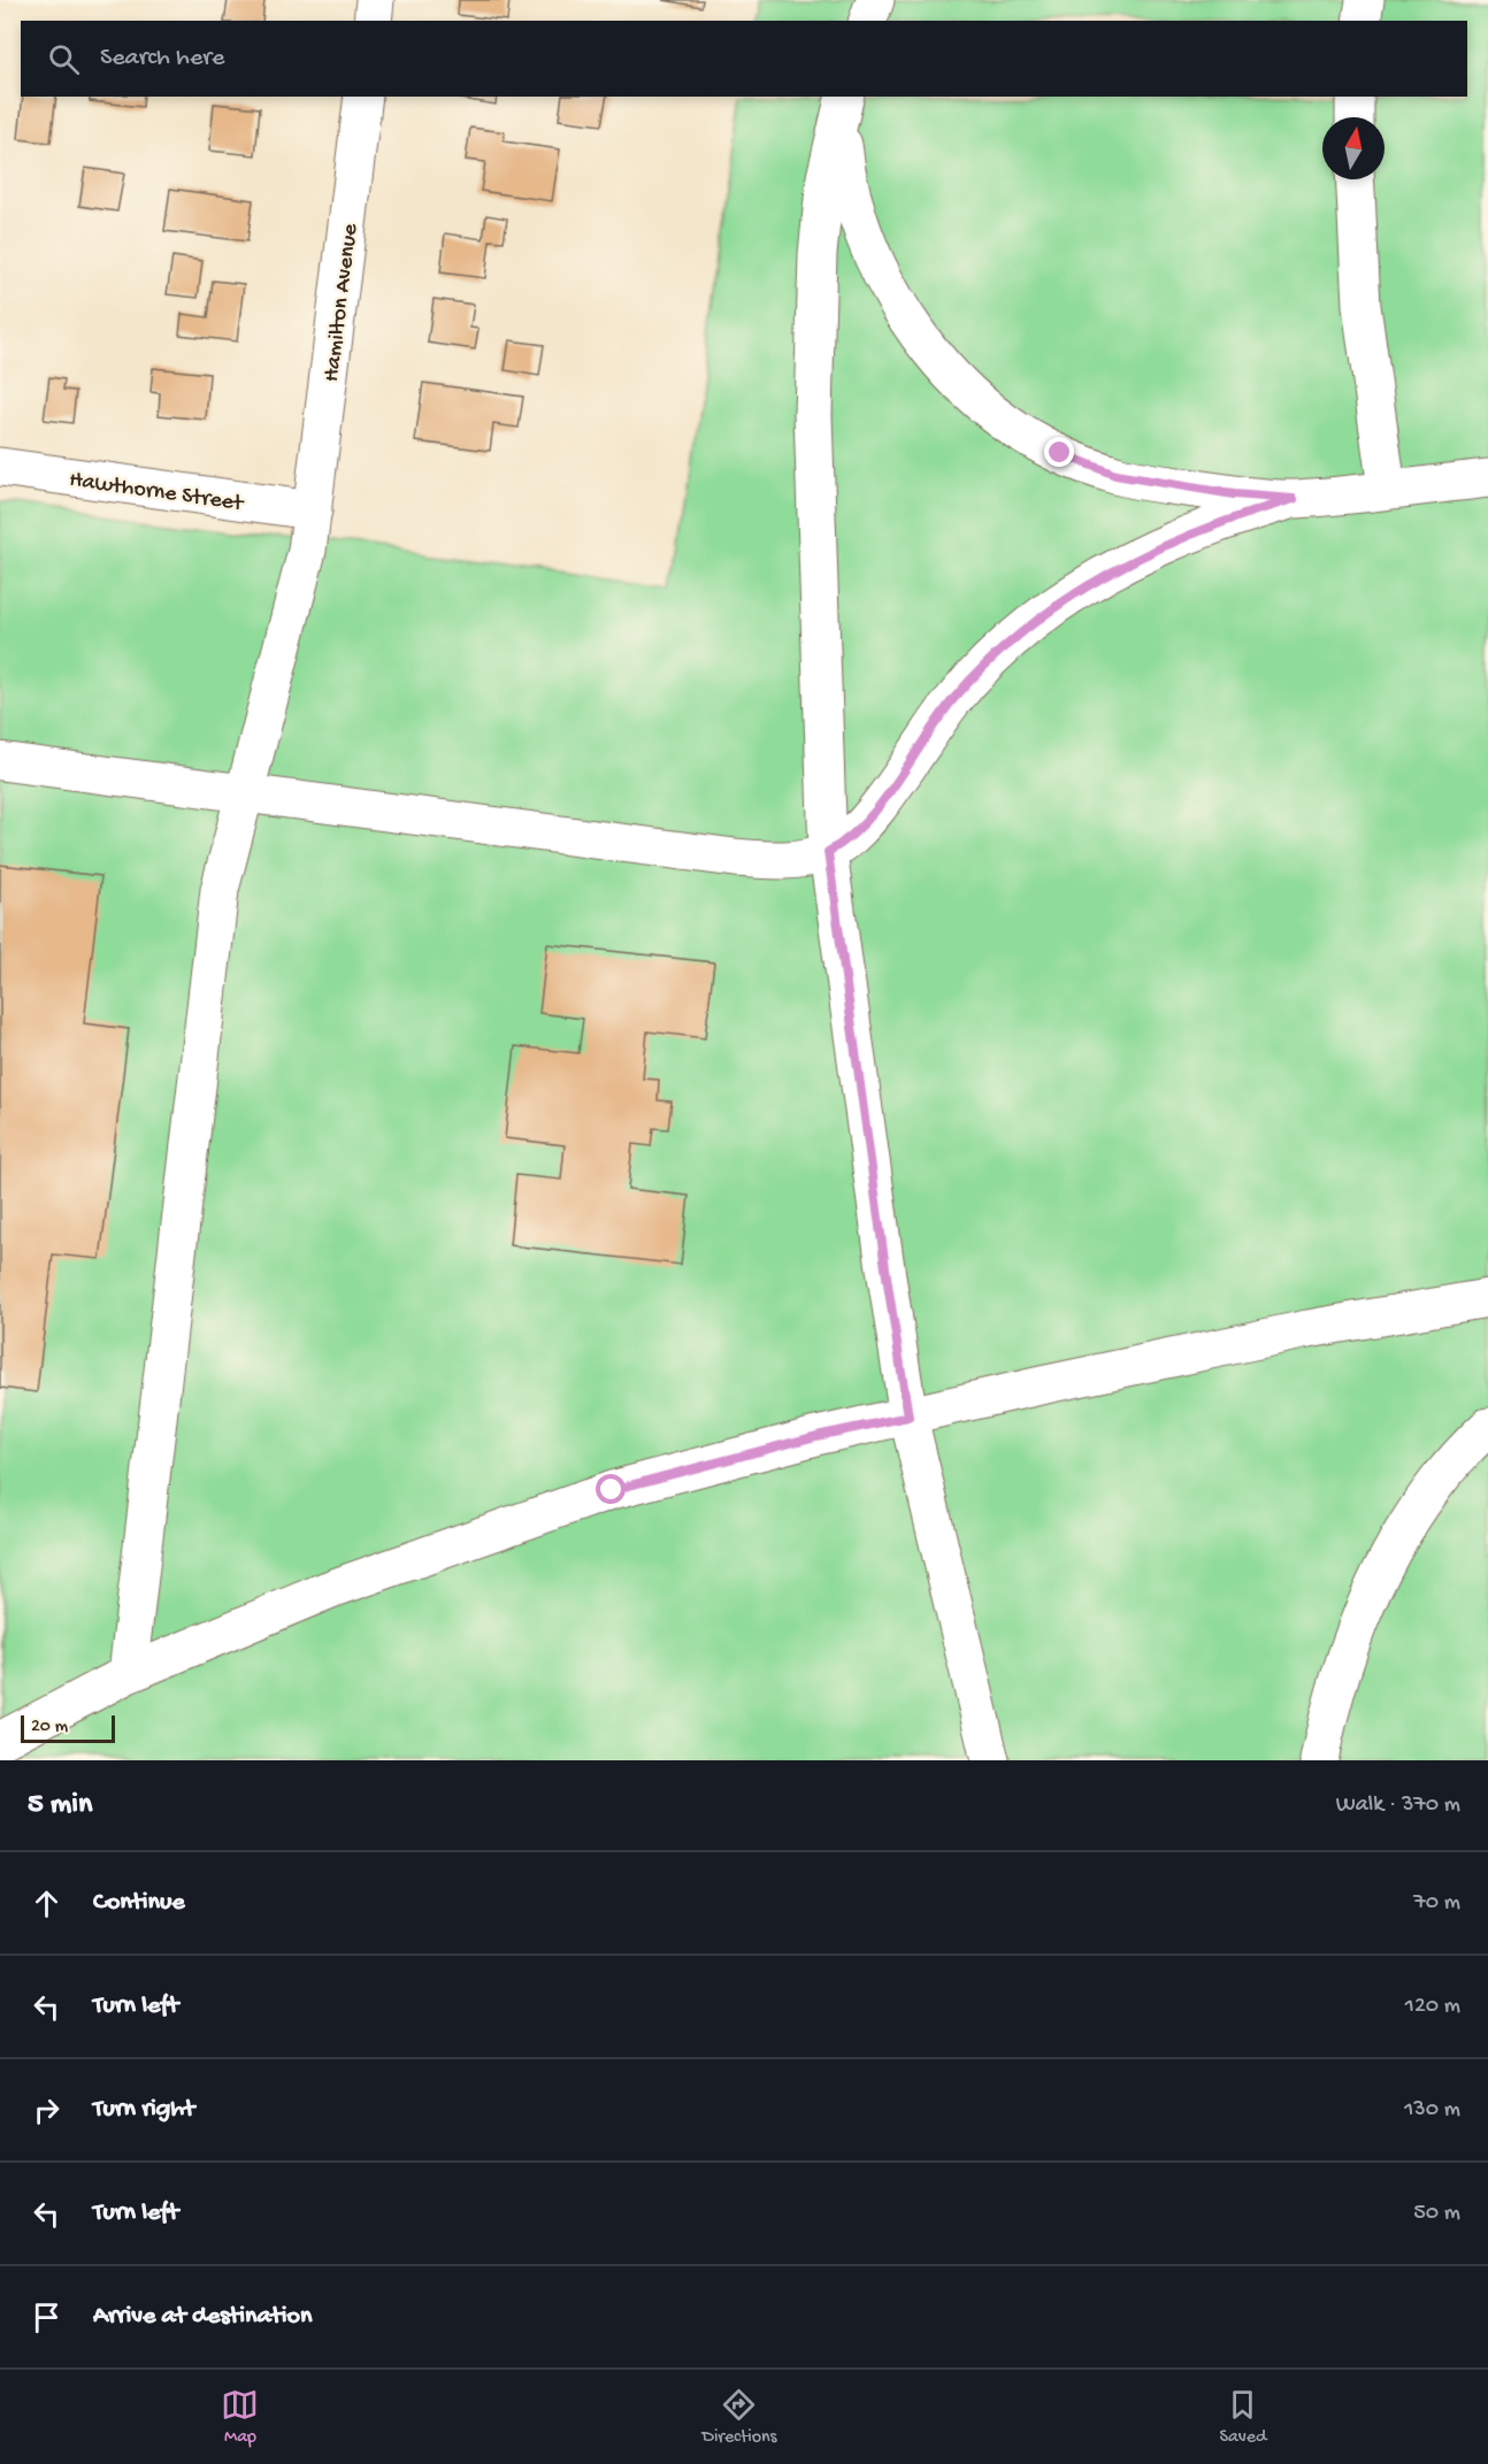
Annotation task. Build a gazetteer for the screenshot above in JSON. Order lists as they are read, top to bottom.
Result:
{
  "streets": {
    "street": ["Hamilton Avenue", "Hawthorne Street"]
  },
  "crossings": [
    ["Hamilton Avenue", "Hawthorne Street"]
  ],
  "scale_bar": "20 m",
  "north": "top",
  "page": {
    "search": "Search here",
    "scale": "20 m",
    "heading": ["5 min", "Walk · 370 m"],
    "list": [
      ["Continue", "70 m"],
      ["Turn left", "120 m"],
      ["Turn right", "130 m"],
      ["Turn left", "50 m"],
      "Arrive at destination"
    ],
    "nav": ["Map", "Directions", "Saved"]
  }
}
